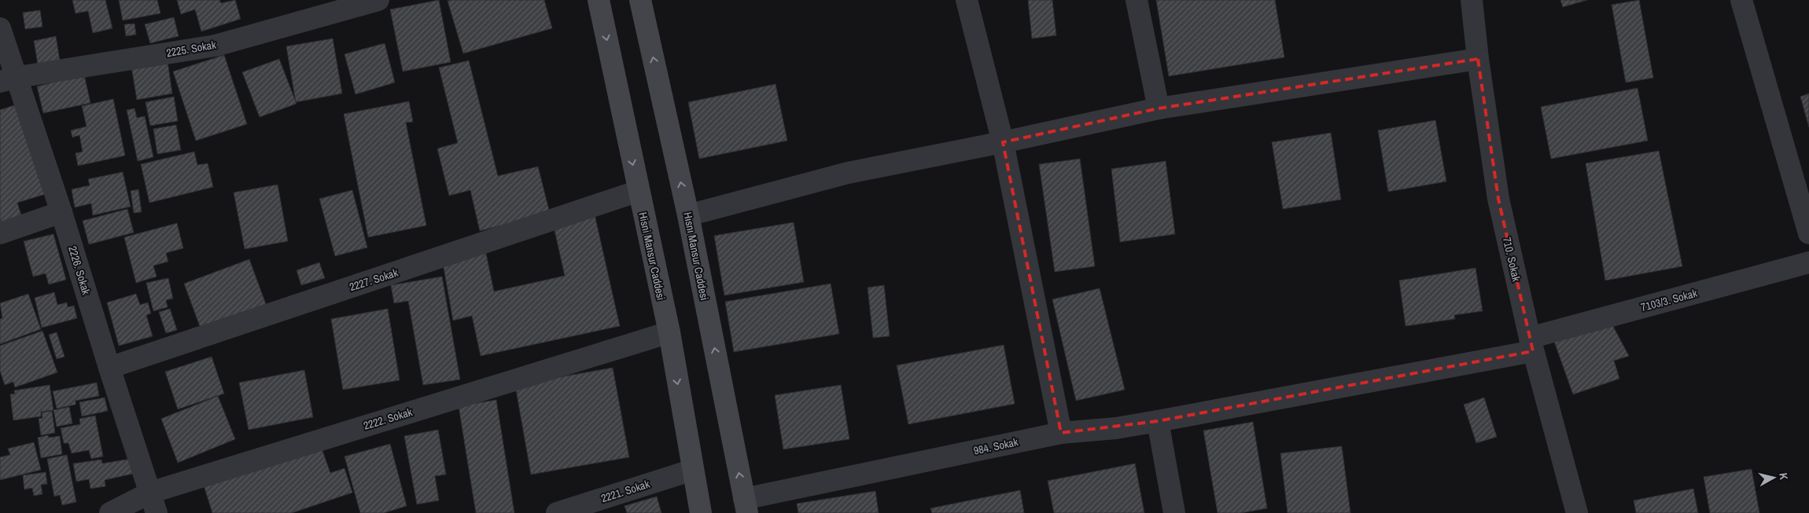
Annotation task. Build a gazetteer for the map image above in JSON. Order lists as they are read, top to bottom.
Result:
{
  "streets": {
    "main road": ["Hisni Mansur Caddesi", "Hısnı Mansur Caddesi"],
    "street": [
      "2225. Sokak",
      "710. Sokak",
      "2226. Sokak",
      "2227. Sokak",
      "7103/3. Sokak",
      "2222. Sokak",
      "984. Sokak",
      "2221. Sokak"
    ]
  },
  "crossings": [
    ["2225. Sokak", "2226. Sokak"],
    ["Hisni Mansur Caddesi", "2227. Sokak"],
    ["Hisni Mansur Caddesi", "2222. Sokak"],
    ["Hisni Mansur Caddesi", "2221. Sokak"],
    ["Hısnı Mansur Caddesi", "984. Sokak"],
    ["710. Sokak", "7103/3. Sokak"],
    ["2226. Sokak", "2227. Sokak"],
    ["2226. Sokak", "2222. Sokak"],
    ["7103/3. Sokak", "984. Sokak"]
  ],
  "one_way": ["Hisni Mansur Caddesi", "Hısnı Mansur Caddesi"],
  "north": "right"
}
